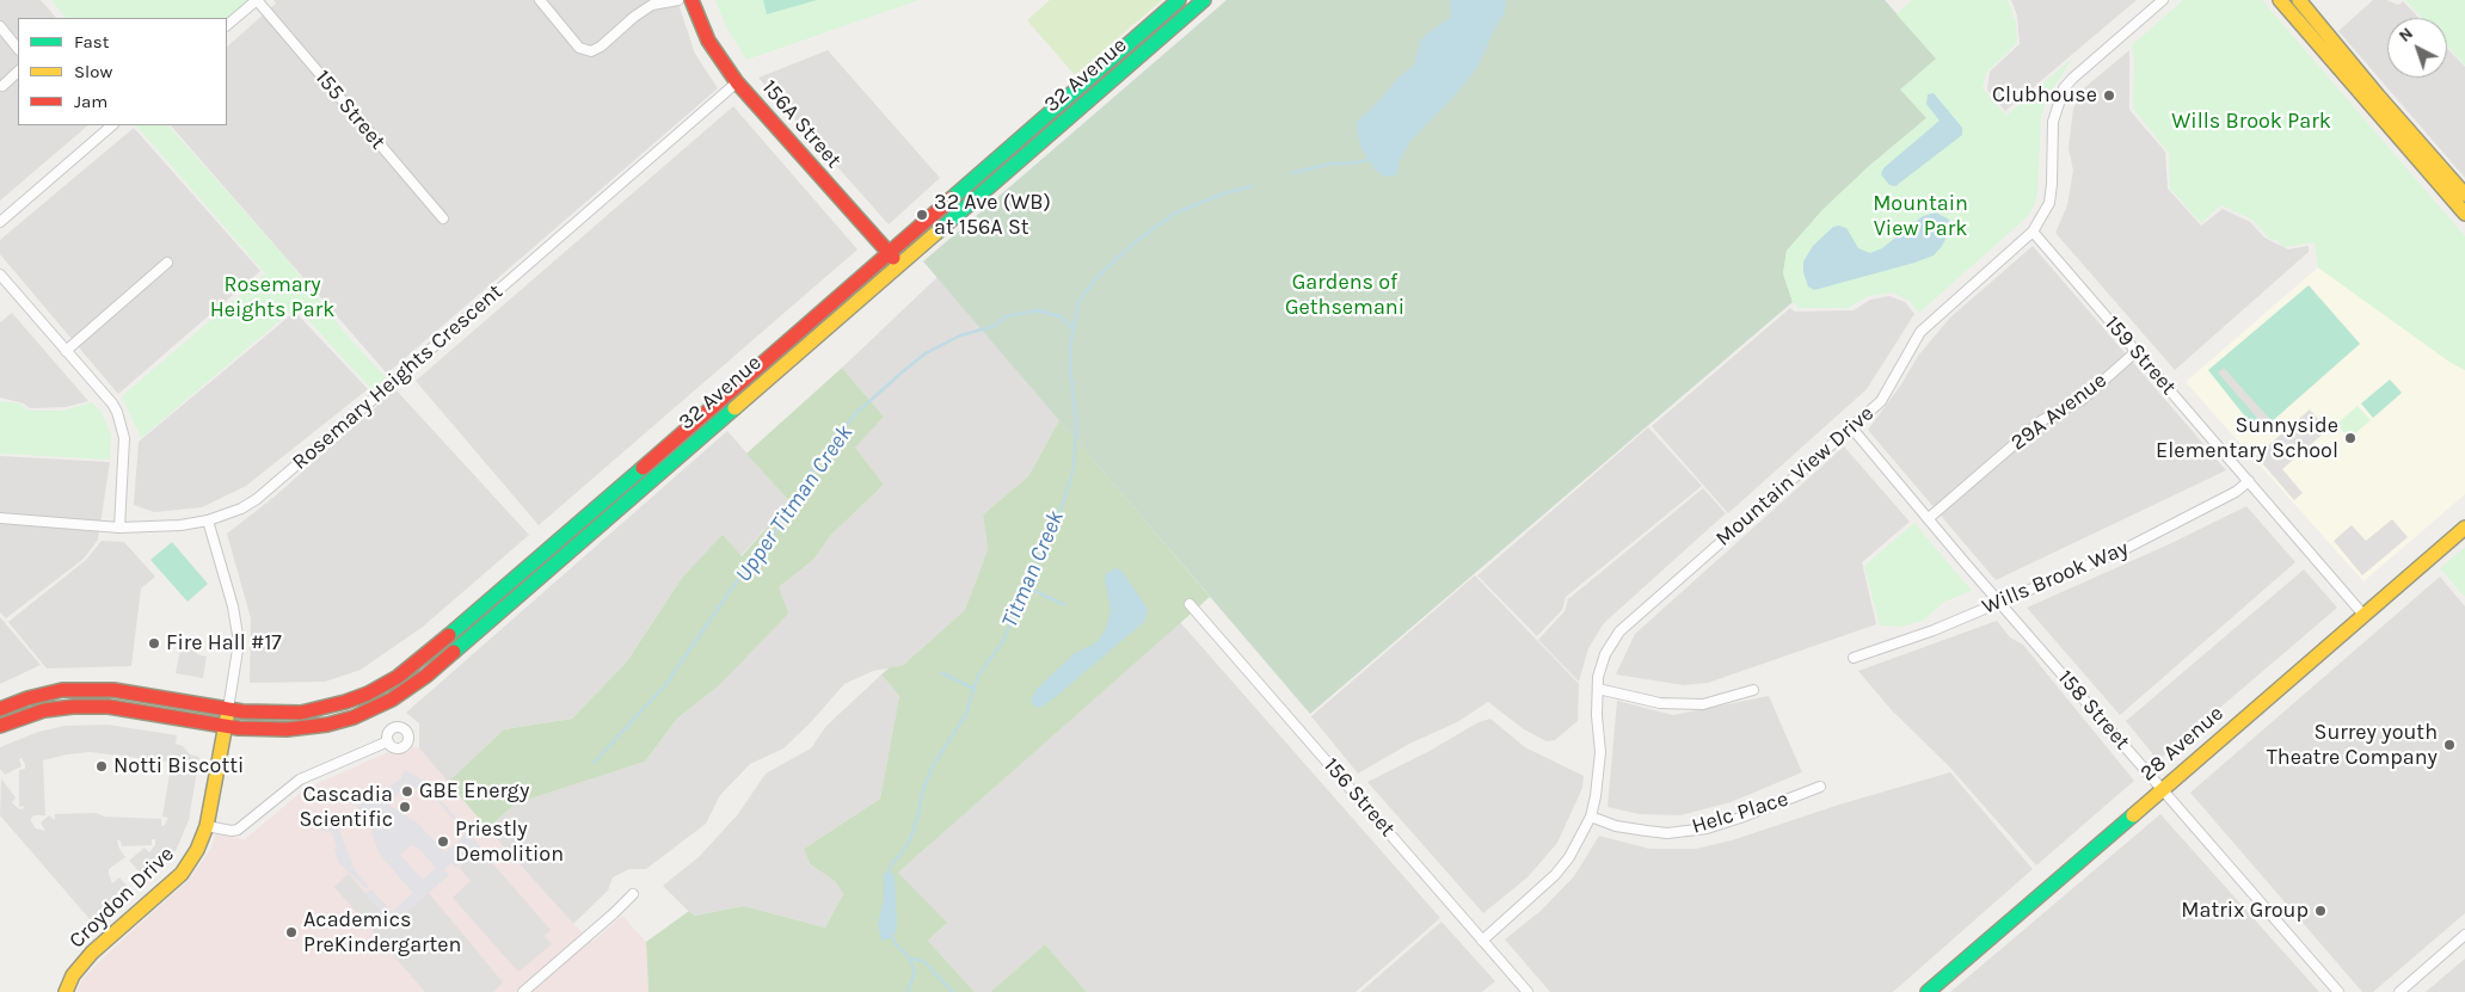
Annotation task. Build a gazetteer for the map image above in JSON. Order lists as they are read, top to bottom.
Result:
{
  "streets": {
    "main road": [
      "32 Avenue",
      "156A Street",
      "28 Avenue",
      "Croydon Drive"
    ],
    "street": [
      "155 Street",
      "159 Street",
      "Rosemary Heights Crescent",
      "29A Avenue",
      "Mountain View Drive",
      "Wills Brook Way",
      "158 Street",
      "156 Street",
      "Helc Place"
    ]
  },
  "crossings": [
    ["32 Avenue", "156A Street"],
    ["32 Avenue", "Croydon Drive"],
    ["156A Street", "Rosemary Heights Crescent"],
    ["159 Street", "29A Avenue"],
    ["159 Street", "Mountain View Drive"],
    ["159 Street", "Wills Brook Way"],
    ["159 Street", "28 Avenue"],
    ["29A Avenue", "158 Street"],
    ["Mountain View Drive", "158 Street"],
    ["Mountain View Drive", "156 Street"],
    ["Mountain View Drive", "Helc Place"],
    ["Wills Brook Way", "158 Street"],
    ["158 Street", "28 Avenue"]
  ],
  "water": ["Upper Titman Creek", "Titman Creek"],
  "parks": [
    "Wills Brook Park",
    "Mountain View Park",
    "Gardens of Gethsemani",
    "Rosemary Heights Park"
  ],
  "places": [
    "Clubhouse",
    "32 Ave (WB) at 156A St",
    "Sunnyside Elementary School",
    "Fire Hall #17",
    "Surrey youth Theatre Company",
    "Notti Biscotti",
    "GBE Energy",
    "Cascadia Scientific",
    "Priestly Demolition",
    "Matrix Group",
    "Academics PreKindergarten"
  ],
  "legend": ["Fast", "Slow", "Jam"],
  "north": "top left"
}
